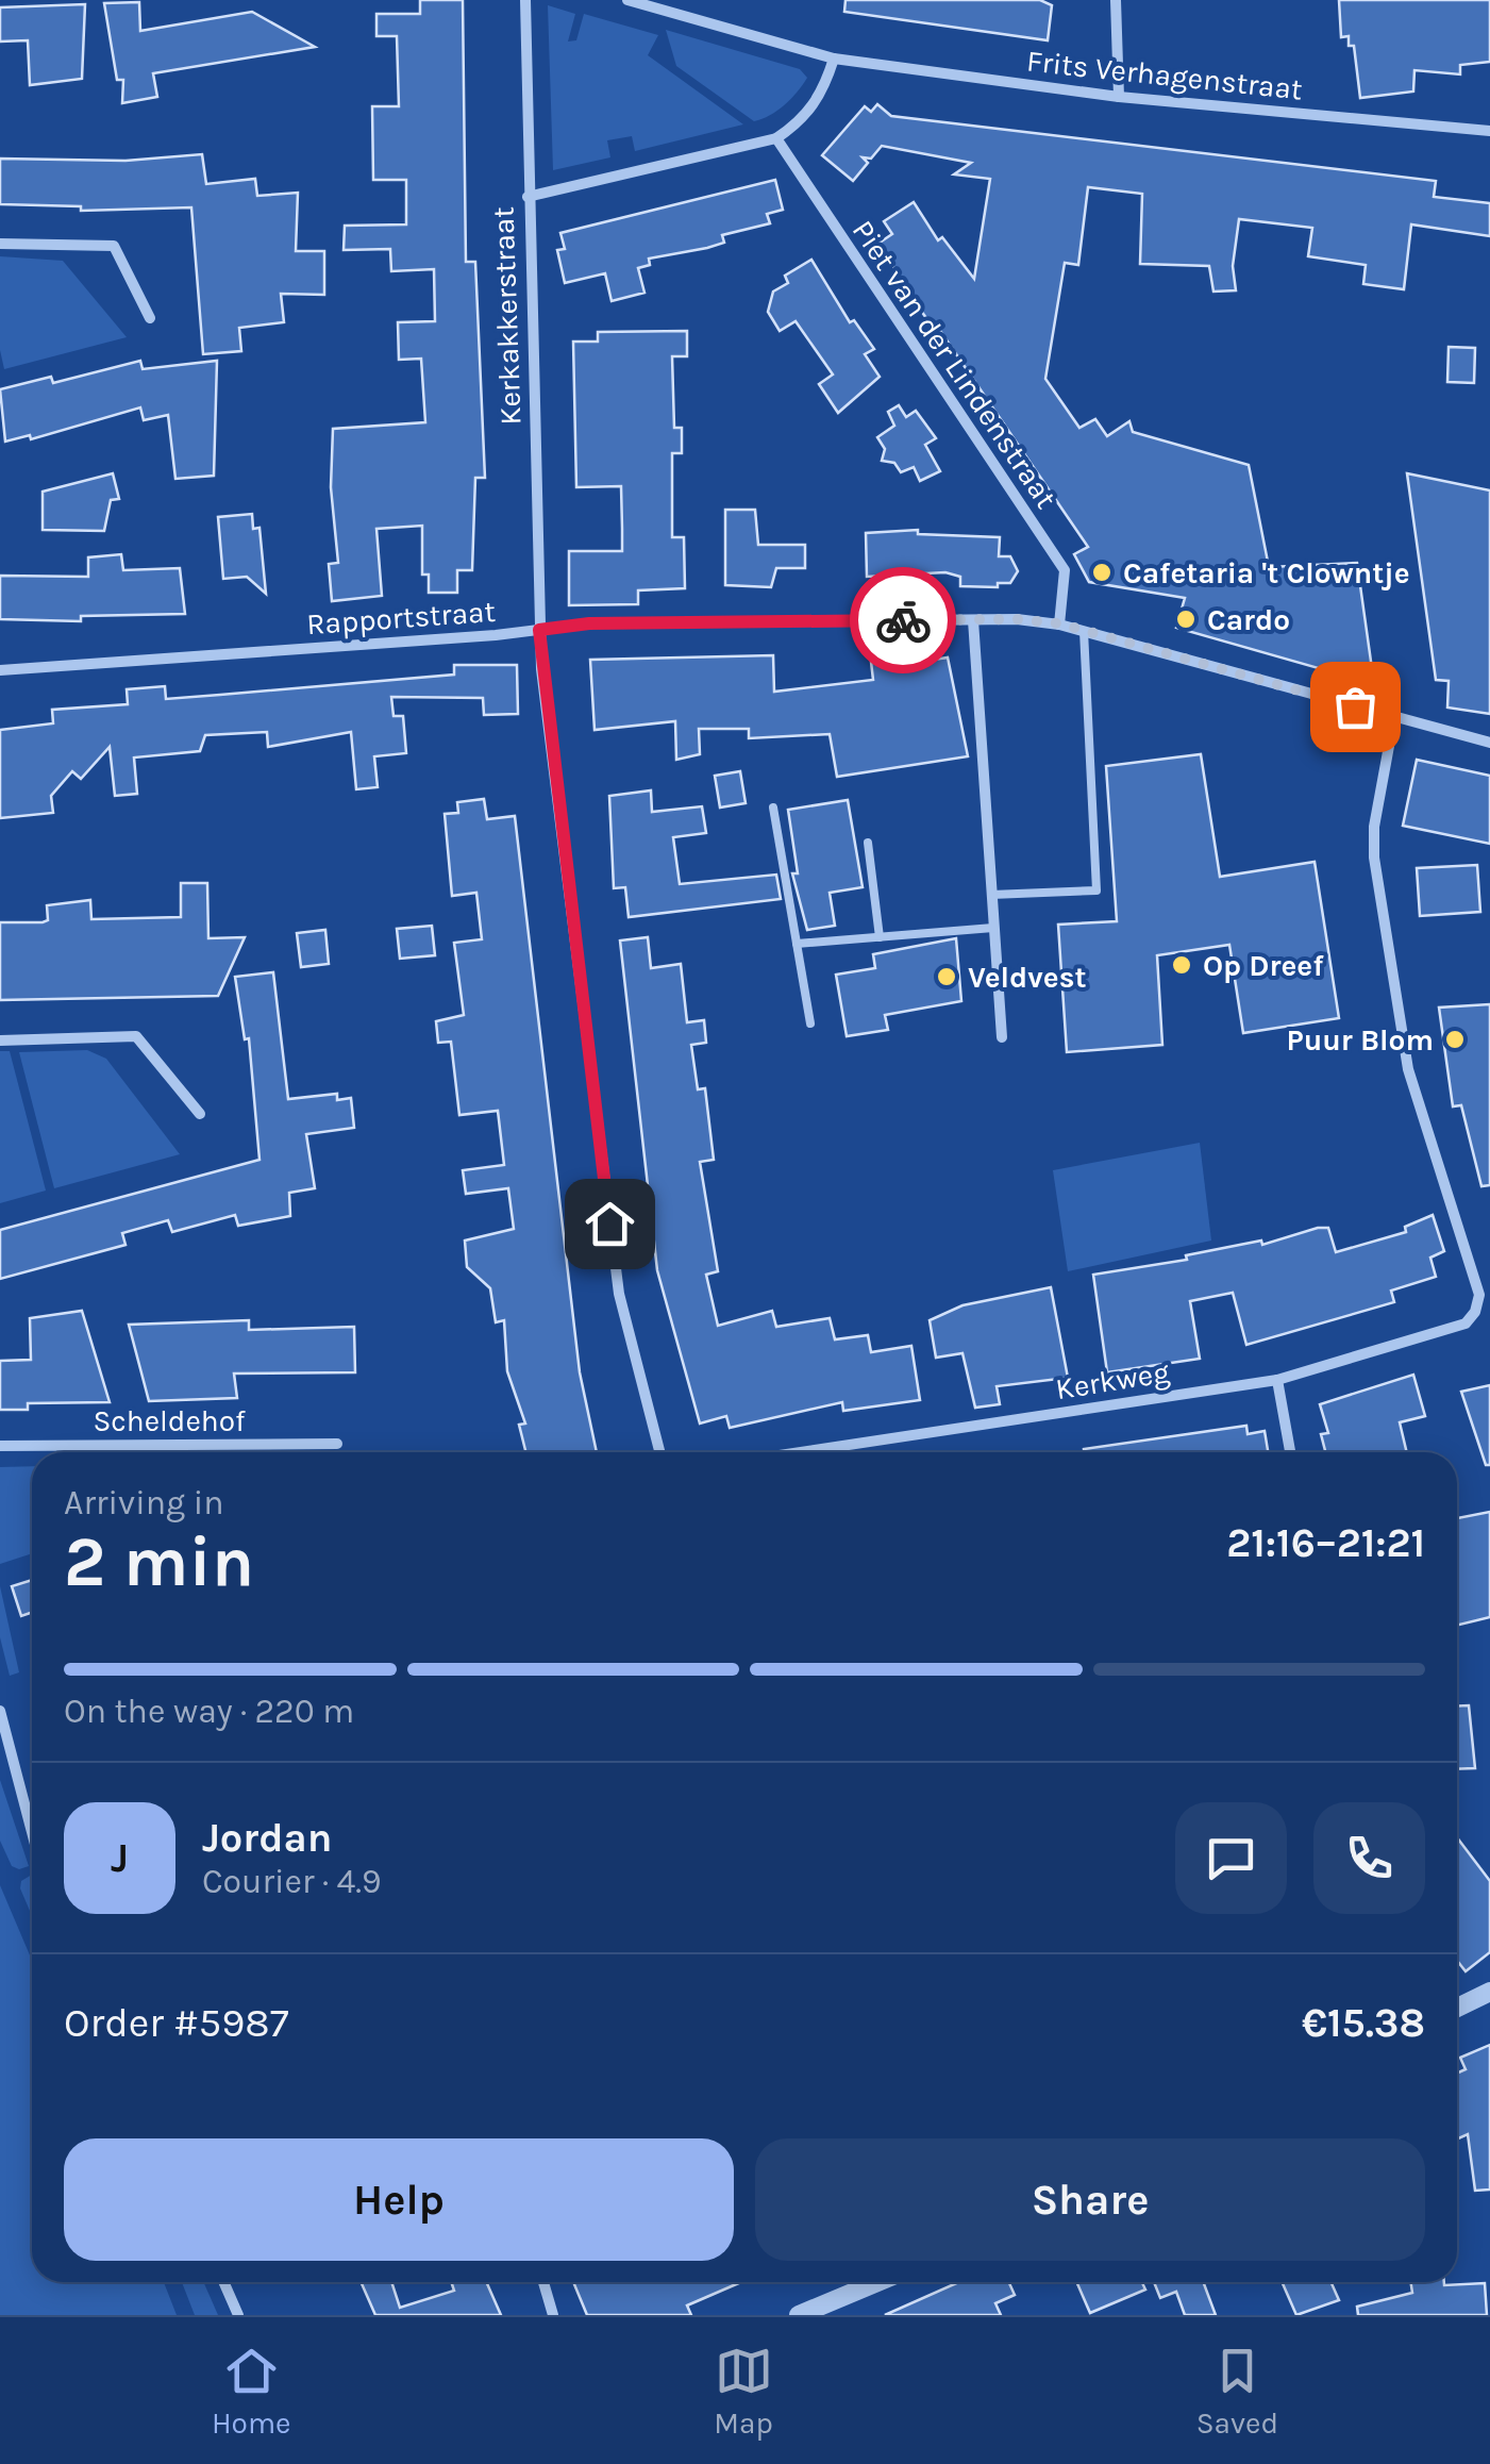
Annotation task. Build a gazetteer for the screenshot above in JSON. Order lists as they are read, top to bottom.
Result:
{
  "streets": {
    "street": [
      "Frits Verhagenstraat",
      "Kerkakkerstraat",
      "Piet van der Lindenstraat",
      "Rapportstraat",
      "Kerkweg",
      "Scheldehof"
    ]
  },
  "crossings": [
    ["Kerkakkerstraat", "Rapportstraat"],
    ["Piet van der Lindenstraat", "Rapportstraat"],
    ["Rapportstraat", "Kerkweg"]
  ],
  "places": [
    "Cafetaria 't Clowntje",
    "Cardo",
    "Op Dreef",
    "Veldvest",
    "Puur Blom"
  ],
  "page": {
    "heading": ["2 min", "Arriving in", "21:16–21:21"],
    "panel": [
      "Jordan",
      "Courier · 4.9",
      "Order #5987",
      "€15.38"
    ],
    "bar": "On the way · 220 m",
    "round": "J",
    "buttons": ["Help", "Share"],
    "tabs": ["Home", "Map", "Saved"]
  }
}
